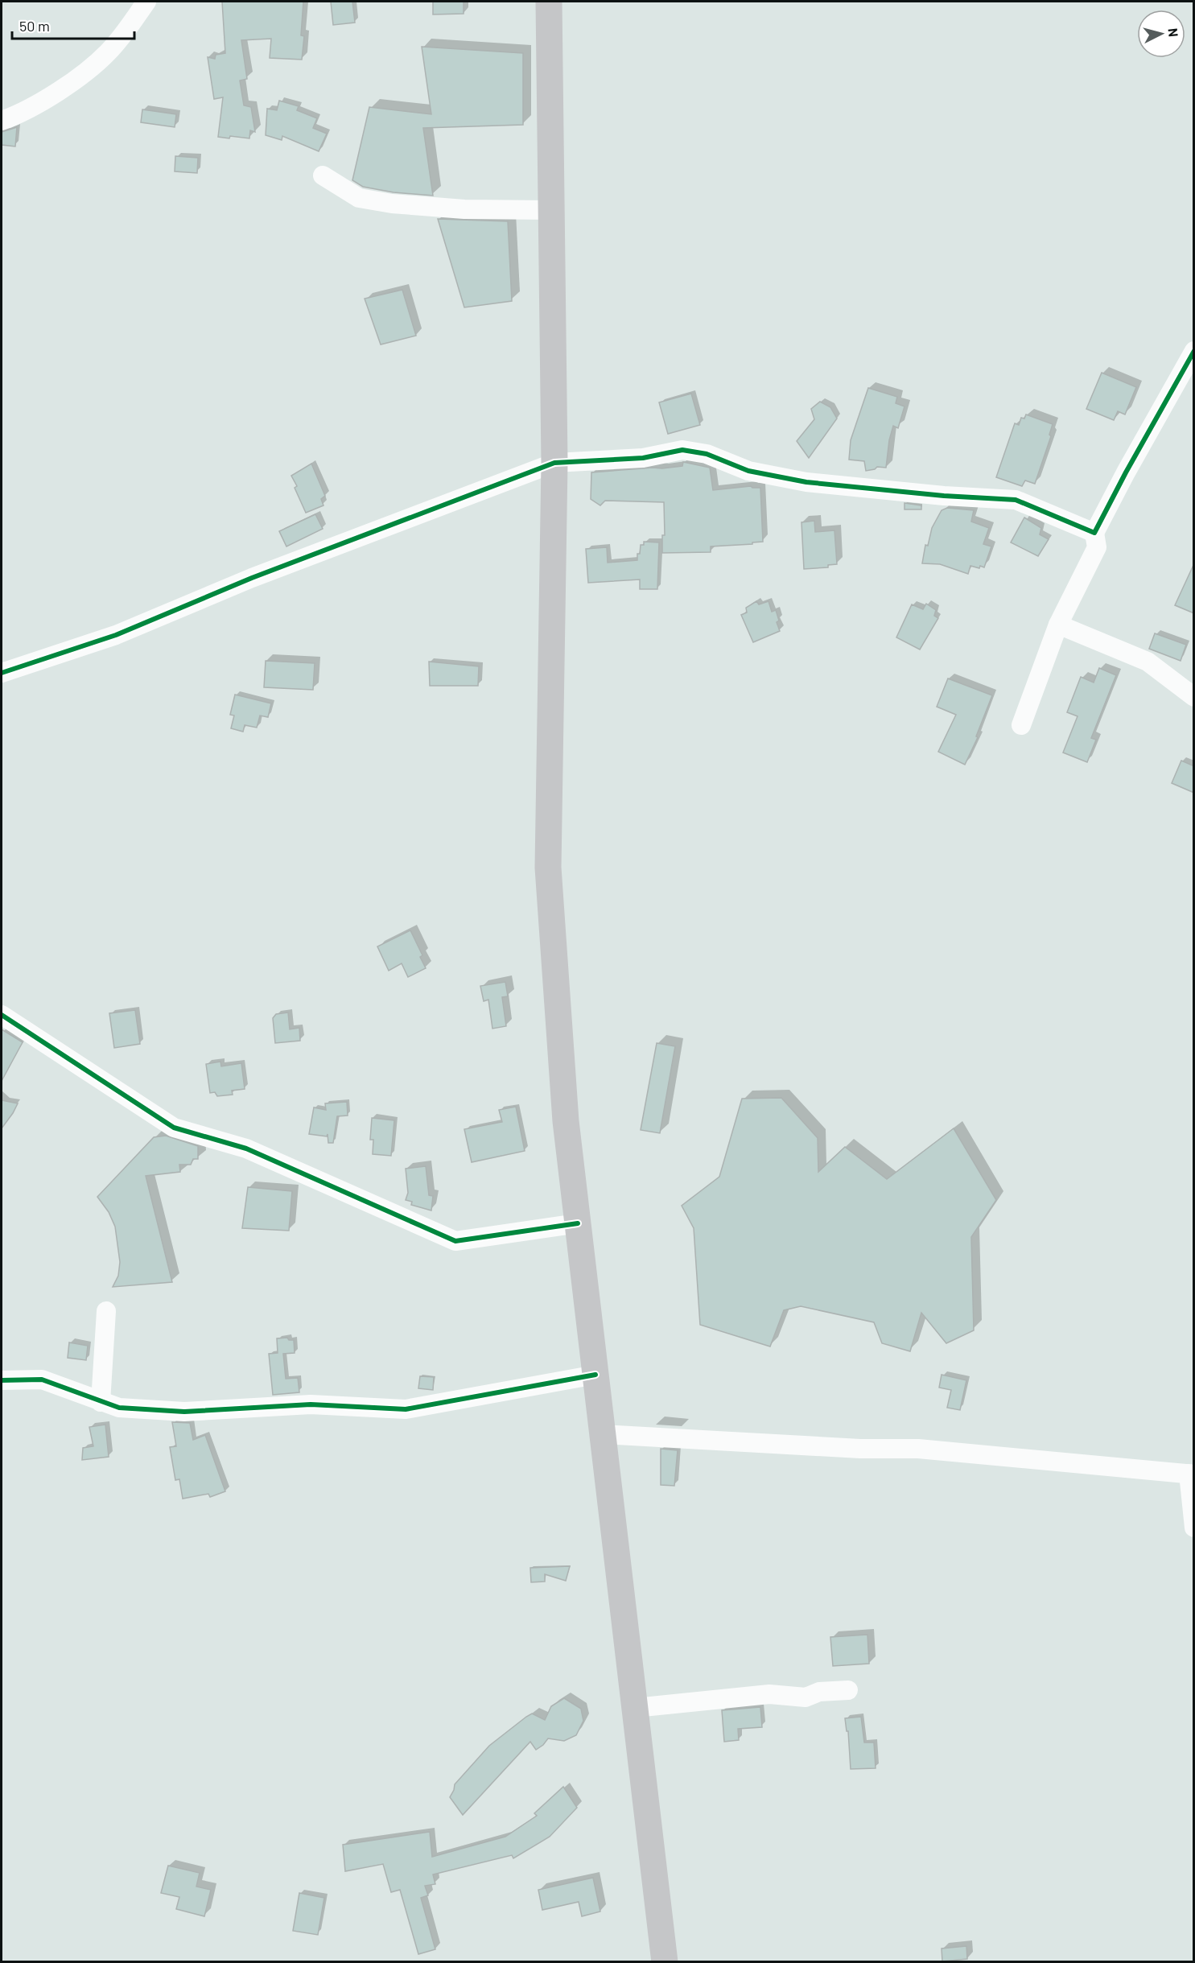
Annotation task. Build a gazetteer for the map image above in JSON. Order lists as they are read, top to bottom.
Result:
{
  "scale_bar": "50 m",
  "north": "right"
}
